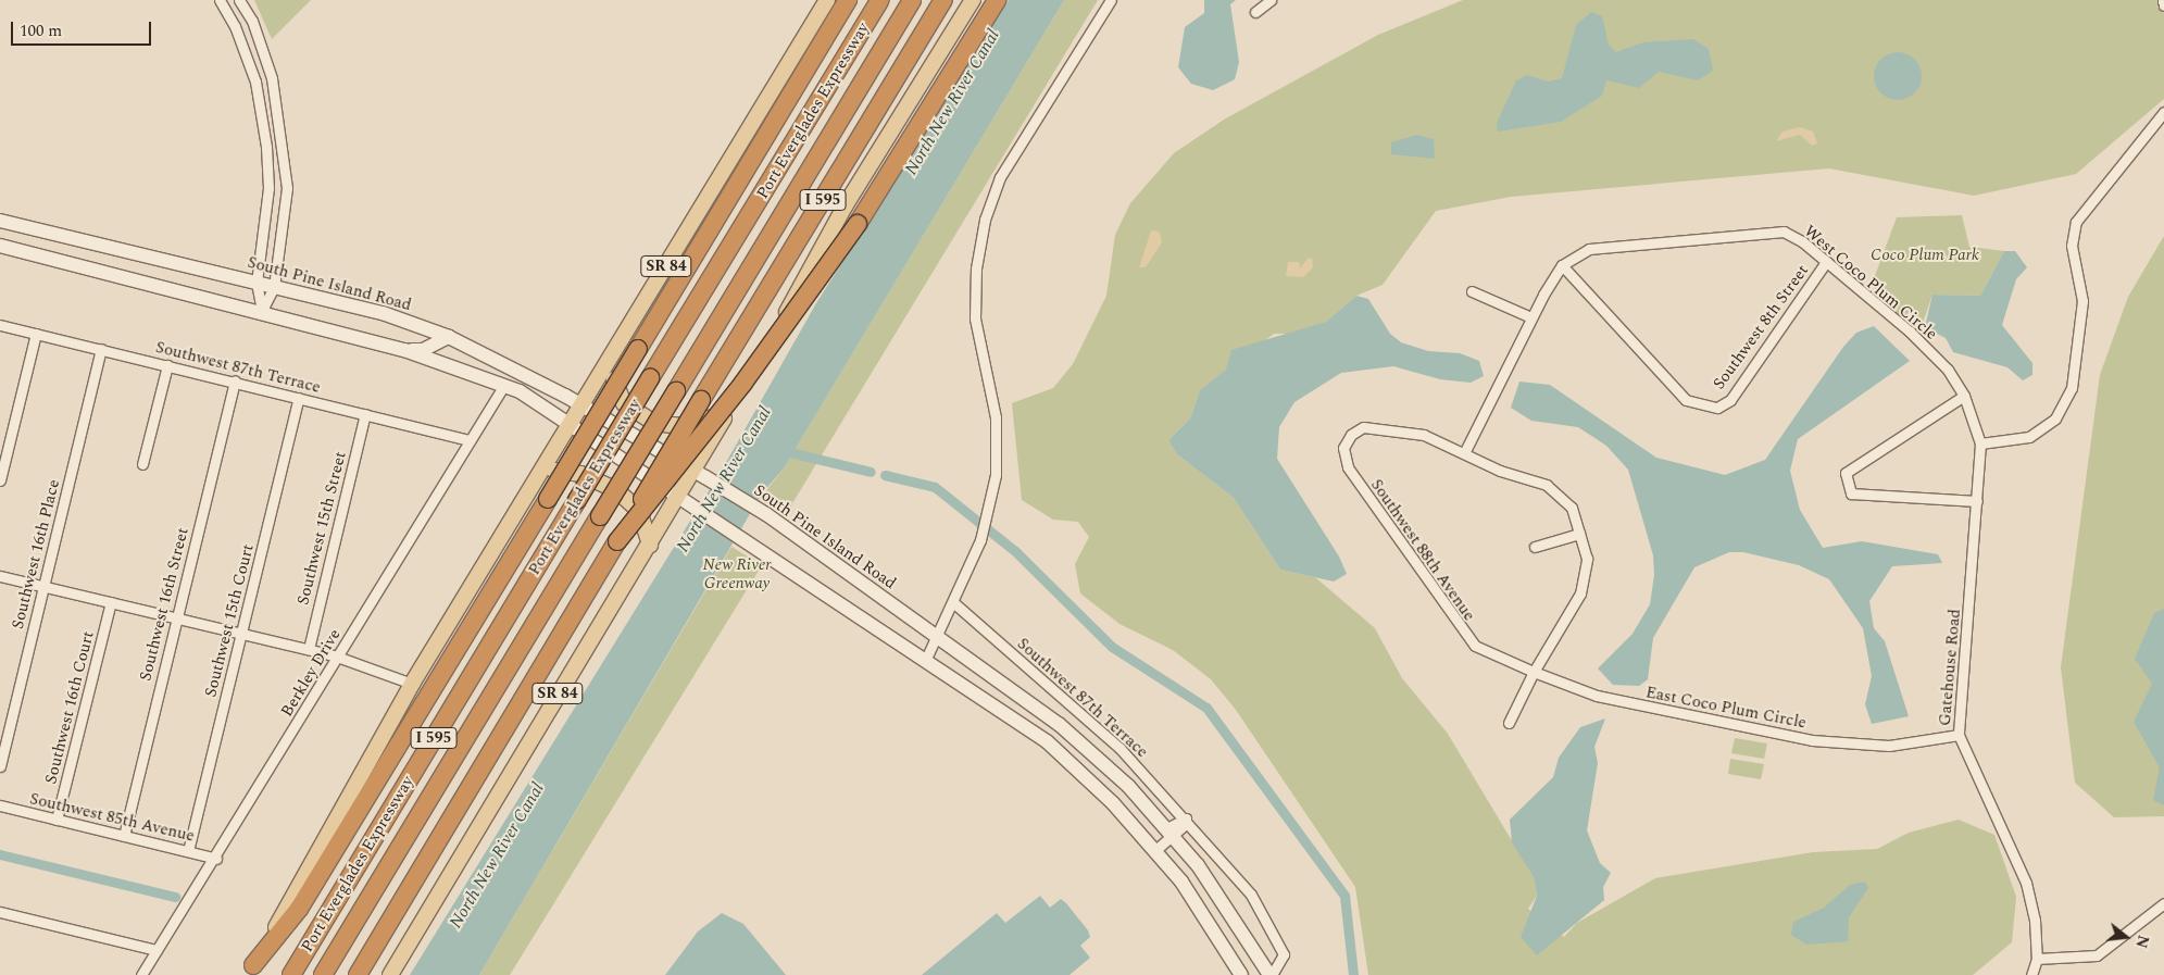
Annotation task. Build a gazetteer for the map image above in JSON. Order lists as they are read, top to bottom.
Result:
{
  "streets": {
    "highway": ["Port Everglades Expressway", "I 595"],
    "main road": ["SR 84", "South Pine Island Road"],
    "street": [
      "West Coco Plum Circle",
      "Southwest 8th Street",
      "Southwest 87th Terrace",
      "Southwest 15th Street",
      "Southwest 88th Avenue",
      "Southwest 16th Place",
      "Southwest 16th Street",
      "Southwest 15th Court",
      "Gatehouse Road",
      "Berkley Drive",
      "Southwest 16th Court",
      "East Coco Plum Circle",
      "Southwest 85th Avenue"
    ]
  },
  "crossings": [
    ["SR 84", "South Pine Island Road"],
    ["West Coco Plum Circle", "Southwest 8th Street"],
    ["West Coco Plum Circle", "Gatehouse Road"],
    ["South Pine Island Road", "Southwest 87th Terrace"],
    ["Southwest 87th Terrace", "Southwest 15th Street"],
    ["Southwest 87th Terrace", "Southwest 16th Place"],
    ["Southwest 87th Terrace", "Southwest 16th Street"],
    ["Southwest 87th Terrace", "Southwest 15th Court"],
    ["Southwest 87th Terrace", "Berkley Drive"],
    ["Southwest 88th Avenue", "East Coco Plum Circle"],
    ["Southwest 16th Street", "Southwest 85th Avenue"],
    ["Southwest 15th Court", "Southwest 85th Avenue"],
    ["Gatehouse Road", "East Coco Plum Circle"],
    ["Berkley Drive", "Southwest 85th Avenue"],
    ["Southwest 16th Court", "Southwest 85th Avenue"]
  ],
  "water": ["North New River Canal"],
  "parks": ["Coco Plum Park", "New River Greenway"],
  "scale_bar": "100 m",
  "north": "right"
}
